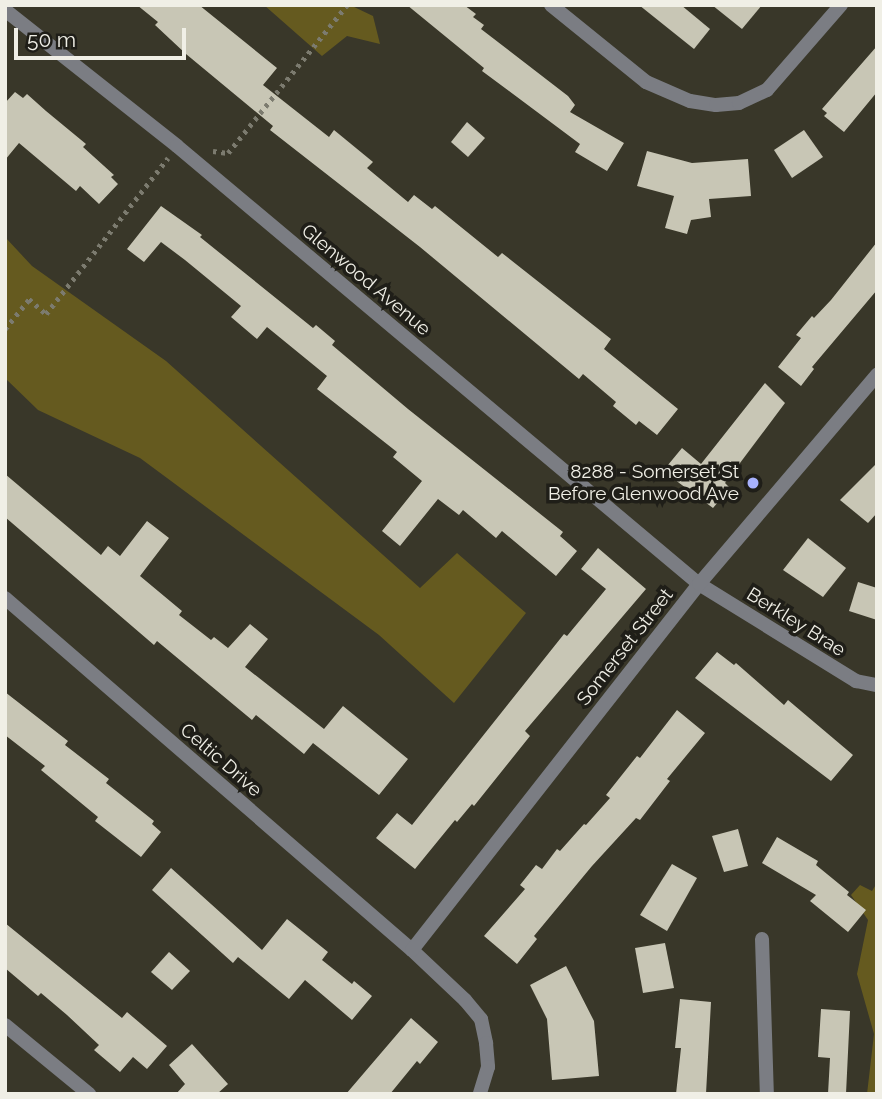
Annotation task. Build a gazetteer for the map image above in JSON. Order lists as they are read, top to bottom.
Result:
{
  "streets": {
    "street": [
      "Glenwood Avenue",
      "Berkley Brae",
      "Somerset Street",
      "Celtic Drive"
    ]
  },
  "crossings": [
    ["Glenwood Avenue", "Berkley Brae"],
    ["Glenwood Avenue", "Somerset Street"],
    ["Berkley Brae", "Somerset Street"],
    ["Somerset Street", "Celtic Drive"]
  ],
  "places": ["8288 - Somerset St Before Glenwood Ave"],
  "scale_bar": "50 m"
}
